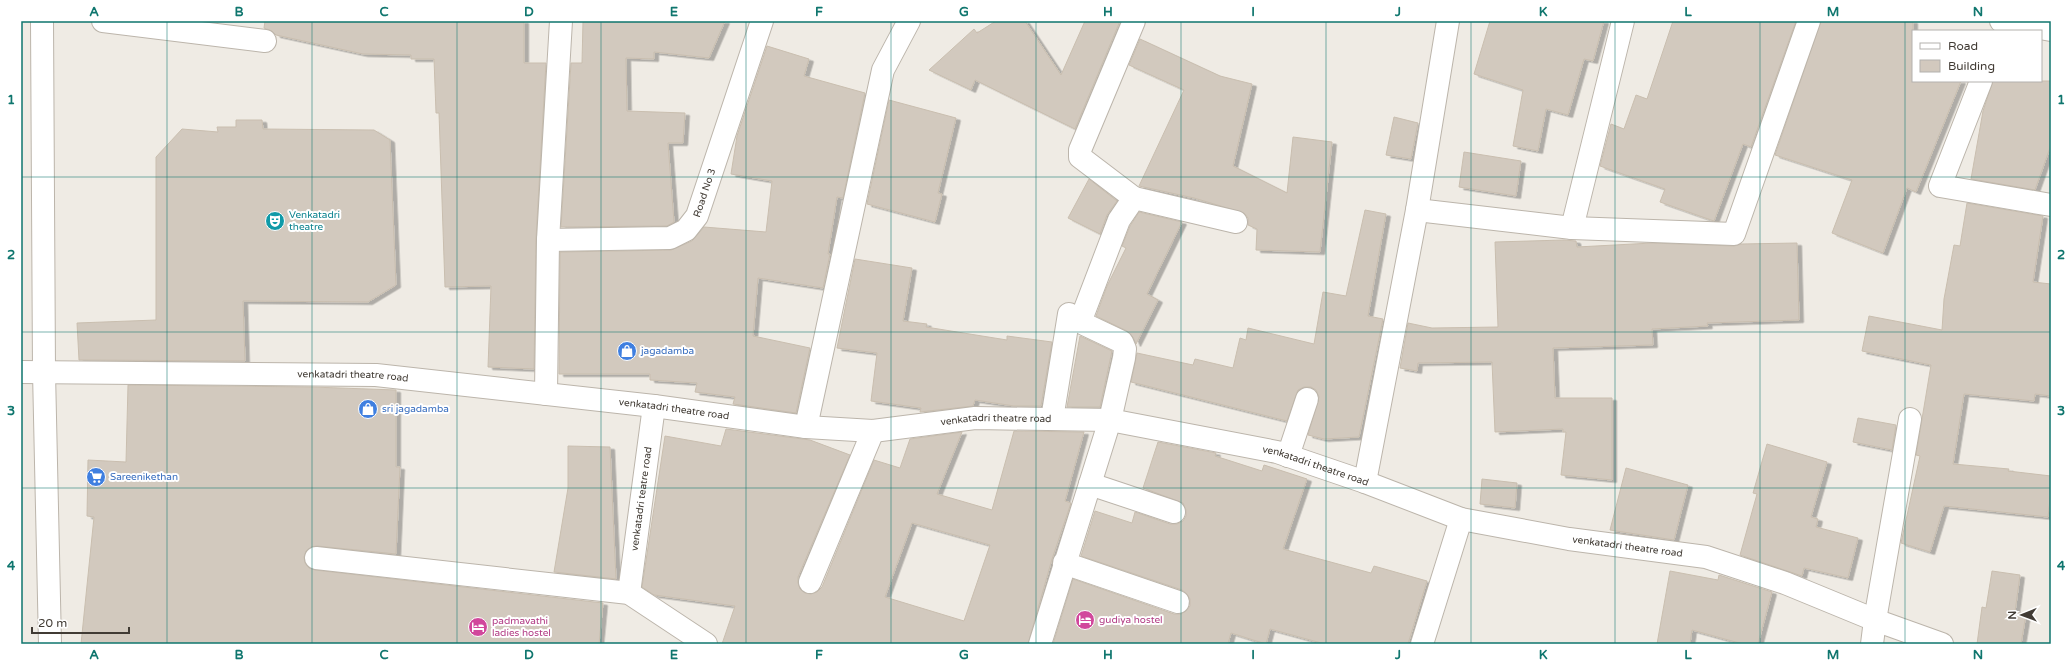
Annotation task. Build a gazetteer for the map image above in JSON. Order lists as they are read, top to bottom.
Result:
{
  "streets": {
    "street": ["Road No 3", "venkatadri theatre road", "venkatadri teatre road"]
  },
  "crossings": [
    ["venkatadri theatre road", "venkatadri teatre road"]
  ],
  "places": {
    "theatre": ["Venkatadri theatre"],
    "shop": ["jagadamba", "sri jagadamba"],
    "supermarket": ["Sareenikethan"],
    "hotel": ["gudiya hostel", "padmavathi ladies hostel"]
  },
  "legend": ["Road", "Building"],
  "scale_bar": "20 m",
  "north": "left",
  "grid": {
    "columns": [
      "A",
      "B",
      "C",
      "D",
      "E",
      "F",
      "G",
      "H",
      "I",
      "J",
      "K",
      "L",
      "M",
      "N"
    ],
    "rows": [
      "1",
      "2",
      "3",
      "4"
    ]
  }
}
